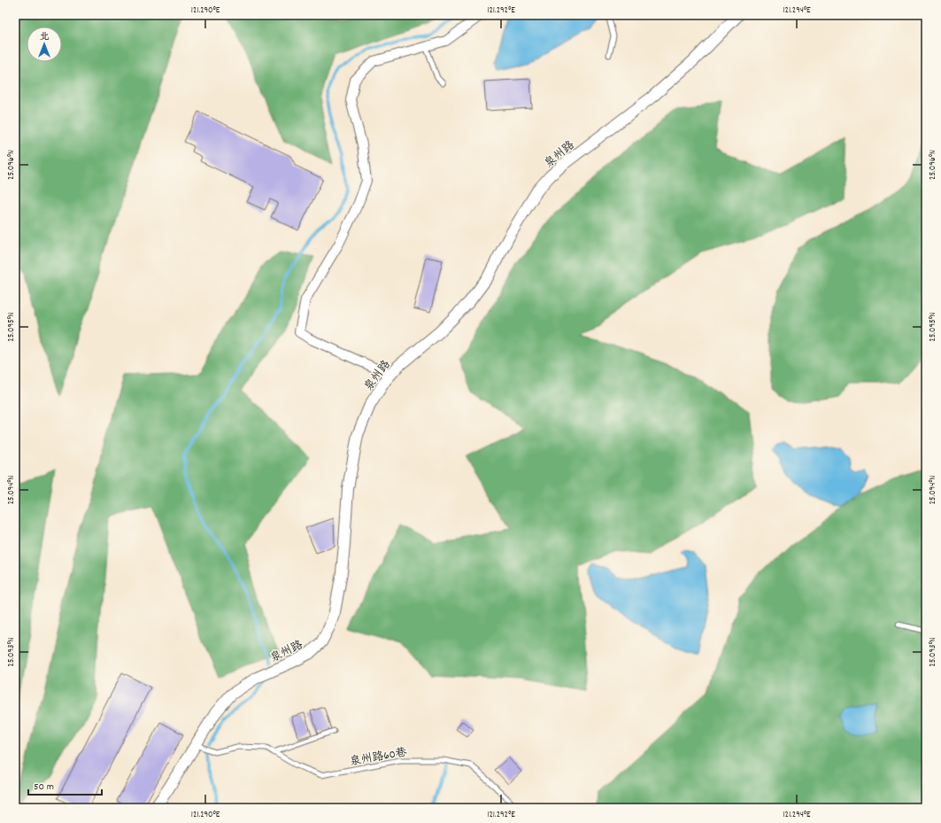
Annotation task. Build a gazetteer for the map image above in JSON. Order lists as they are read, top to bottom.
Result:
{
  "streets": {
    "street": ["泉州路"],
    "lane": ["泉州路60巷"]
  },
  "crossings": [
    ["泉州路", "泉州路60巷"]
  ],
  "scale_bar": "50 m",
  "north": "top",
  "coordinates": [
    "121.290°E",
    "121.292°E",
    "121.294°E",
    "25.096°N",
    "25.095°N",
    "25.094°N",
    "25.093°N"
  ]
}
